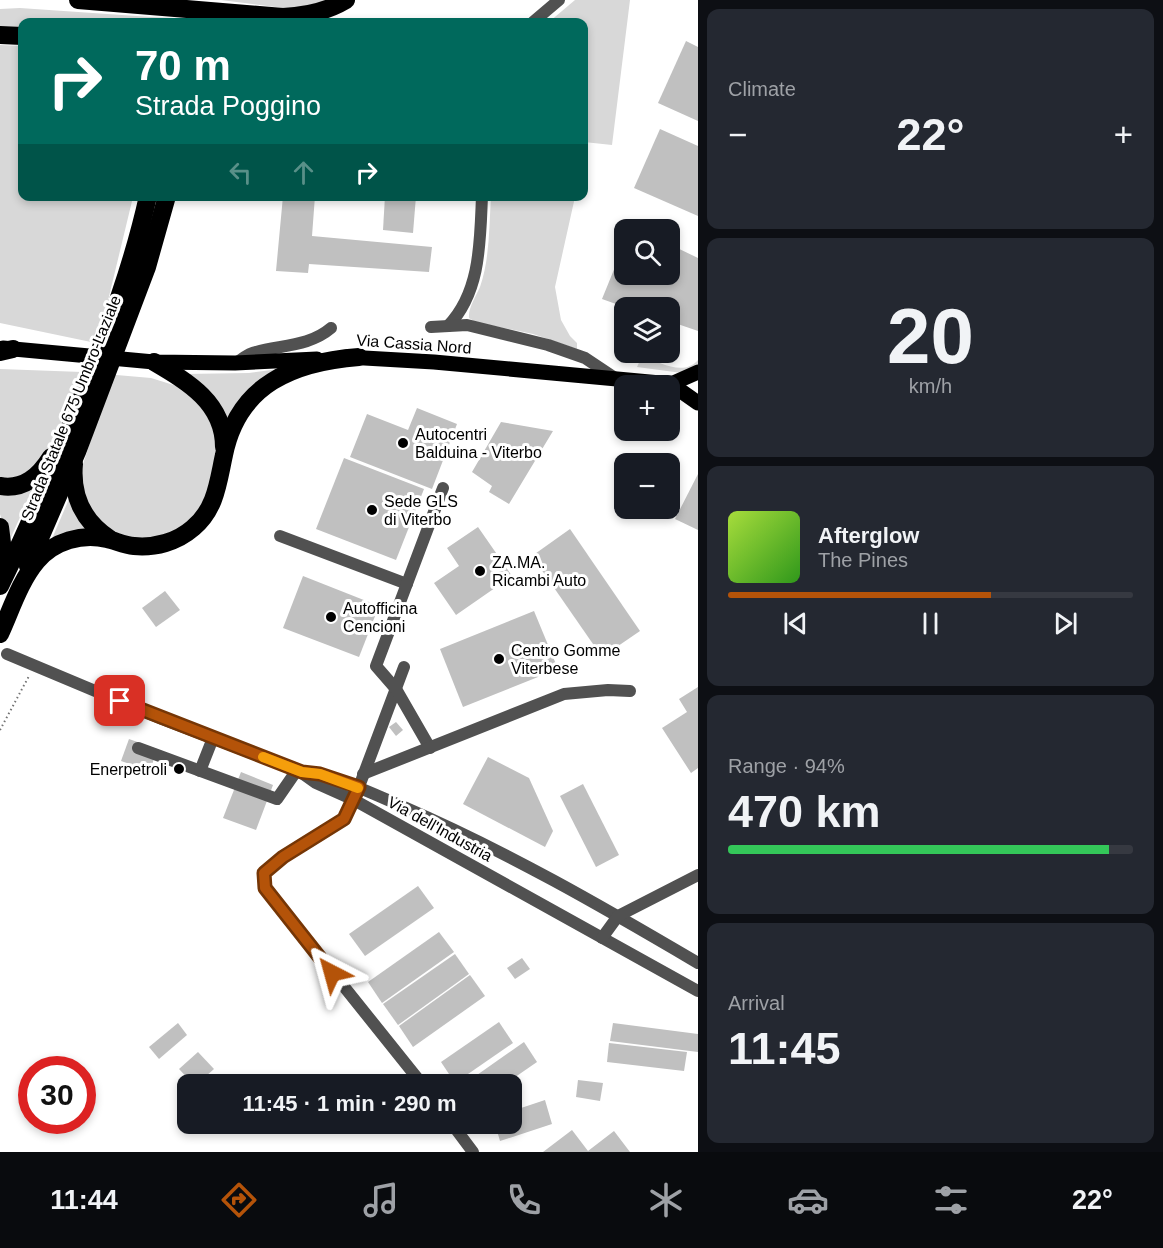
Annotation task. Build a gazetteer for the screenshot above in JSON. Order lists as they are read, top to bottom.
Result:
{
  "streets": {
    "highway": ["Strada Statale 675 Umbro-Laziale"],
    "main road": ["Via Cassia Nord"],
    "street": ["Via dell'Industria"]
  },
  "places": [
    "Autocentri Balduina - Viterbo",
    "Sede GLS di Viterbo",
    "ZA.MA. Ricambi Auto",
    "Autofficina Cencioni",
    "Centro Gomme Viterbese",
    "Enerpetroli"
  ],
  "page": {
    "tile": [
      "Climate",
      ["20", "km/h"],
      ["Range · 94%", "470 km"],
      ["Arrival", "11:45"]
    ],
    "turn": ["70 m", "Strada Poggino"],
    "heat": ["−", "22°", "+"],
    "map_buttons": ["+", "−"],
    "song": ["Afterglow", "The Pines"],
    "limit": "30",
    "trip": "11:45 · 1 min · 290 m",
    "tabs": ["11:44", "22°"]
  }
}
